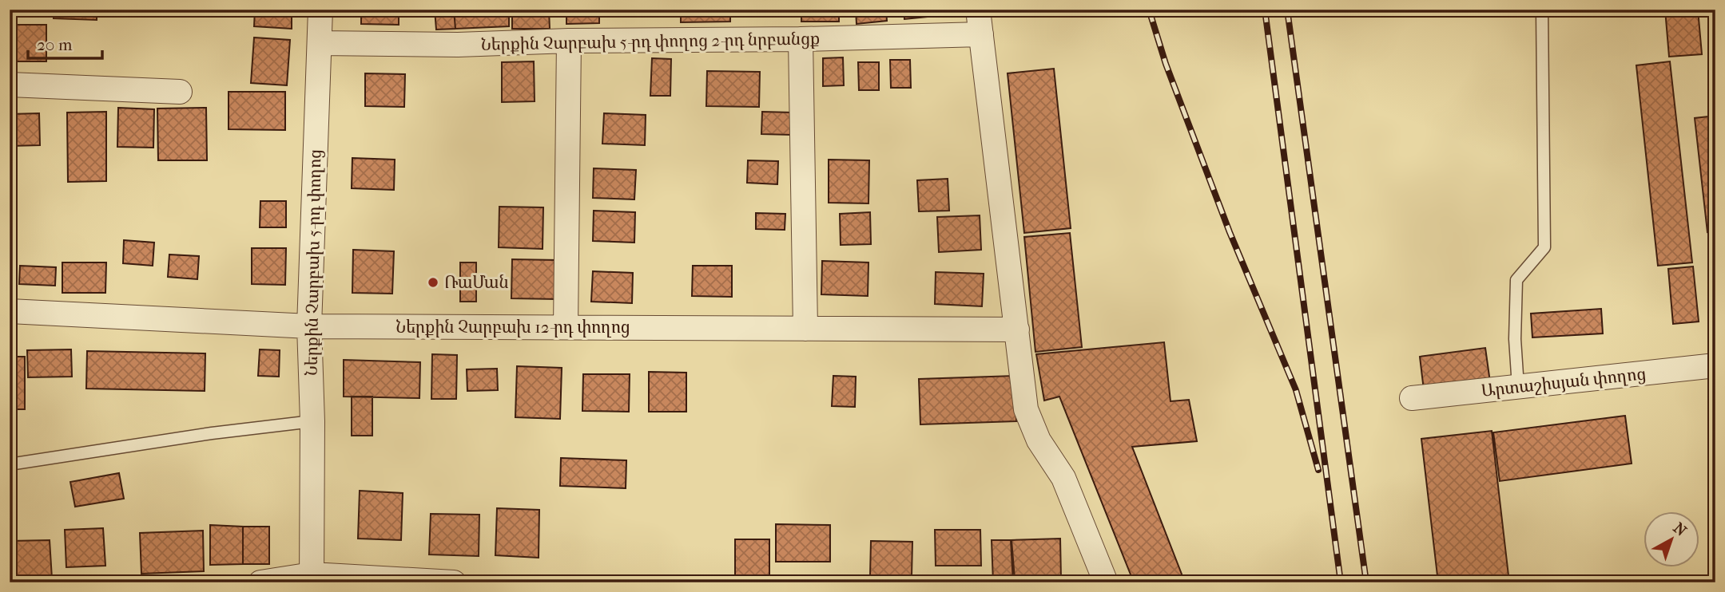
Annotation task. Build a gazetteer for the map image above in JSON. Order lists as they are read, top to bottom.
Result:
{
  "streets": {
    "street": [
      "Ներքին Չարբախ 5-րդ փողոց 2-րդ նրբանցք",
      "Ներքին Չարբախ 5-րդ փողոց",
      "Ներքին Չարբախ 12-րդ փողոց",
      "Արտաշիսյան փողոց"
    ]
  },
  "crossings": [
    ["Ներքին Չարբախ 5-րդ փողոց 2-րդ նրբանցք", "Ներքին Չարբախ 5-րդ փողոց"],
    ["Ներքին Չարբախ 5-րդ փողոց", "Ներքին Չարբախ 12-րդ փողոց"]
  ],
  "places": ["ՌաՄան"],
  "scale_bar": "20 m",
  "north": "top right"
}
